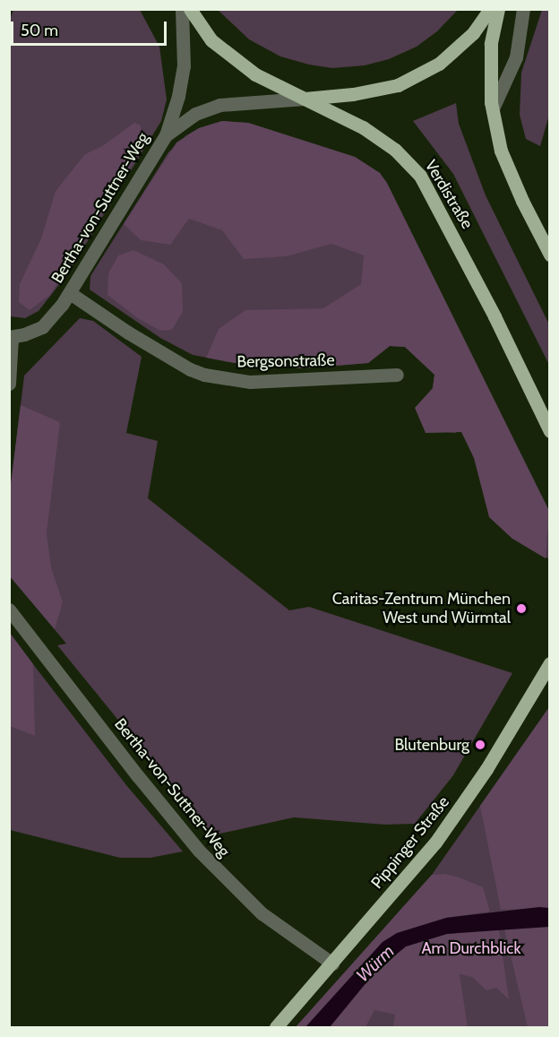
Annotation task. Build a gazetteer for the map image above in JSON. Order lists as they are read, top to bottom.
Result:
{
  "streets": {
    "main road": ["Verdistraße", "Pippinger Straße"],
    "street": ["Bertha-von-Suttner-Weg", "Bergsonstraße"]
  },
  "crossings": [
    ["Verdistraße", "Bertha-von-Suttner-Weg"],
    ["Bertha-von-Suttner-Weg", "Bergsonstraße"],
    ["Bertha-von-Suttner-Weg", "Pippinger Straße"]
  ],
  "water": ["Würm"],
  "parks": ["Am Durchblick"],
  "places": ["Caritas-Zentrum München West und Würmtal", "Blutenburg"],
  "scale_bar": "50 m"
}
